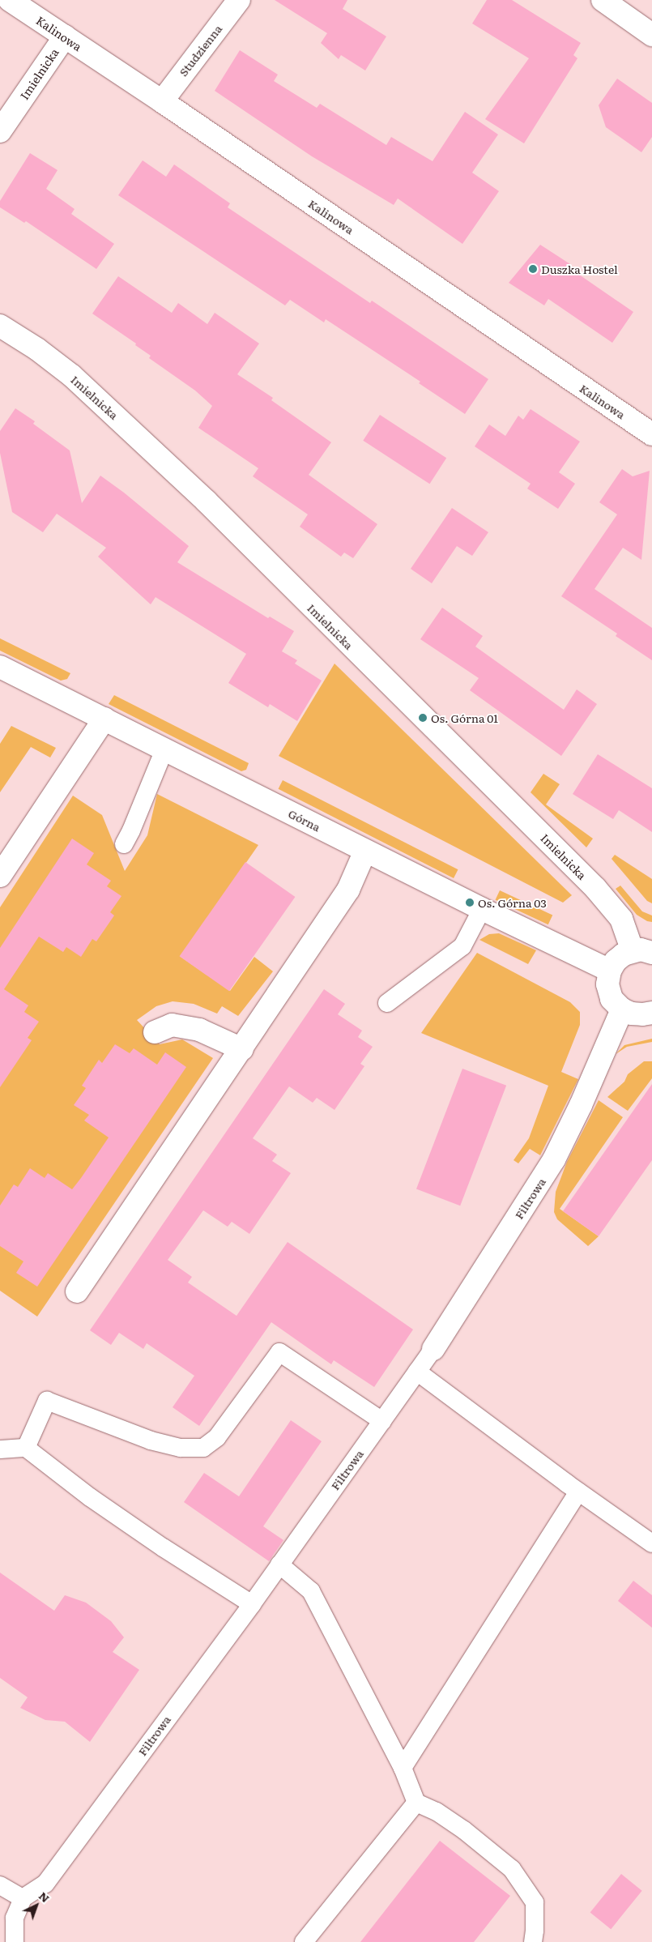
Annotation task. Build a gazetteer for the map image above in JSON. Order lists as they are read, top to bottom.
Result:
{
  "streets": {
    "street": [
      "Kalinowa",
      "Studzienna",
      "Imielnicka",
      "Górna",
      "Filtrowa"
    ]
  },
  "crossings": [
    ["Kalinowa", "Studzienna"],
    ["Kalinowa", "Imielnicka"]
  ],
  "places": ["Duszka Hostel", "Os. Górna 01", "Os. Górna 03"],
  "north": "top right"
}
